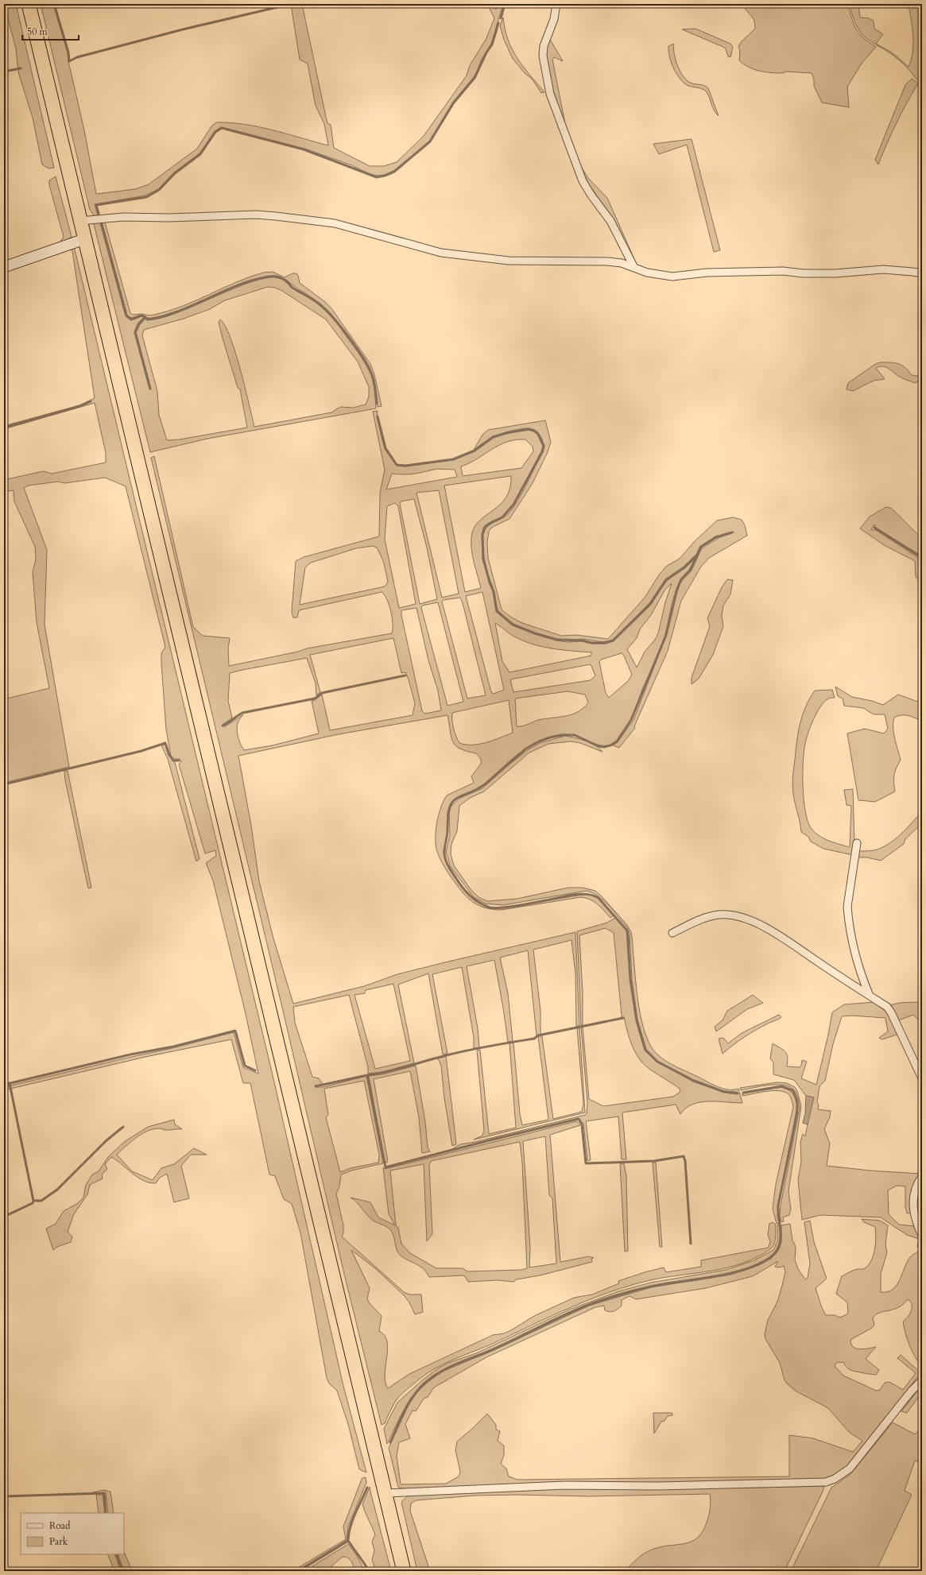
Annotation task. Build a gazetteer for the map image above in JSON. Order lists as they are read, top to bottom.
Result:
{
  "legend": ["Road", "Park"],
  "scale_bar": "50 m"
}
